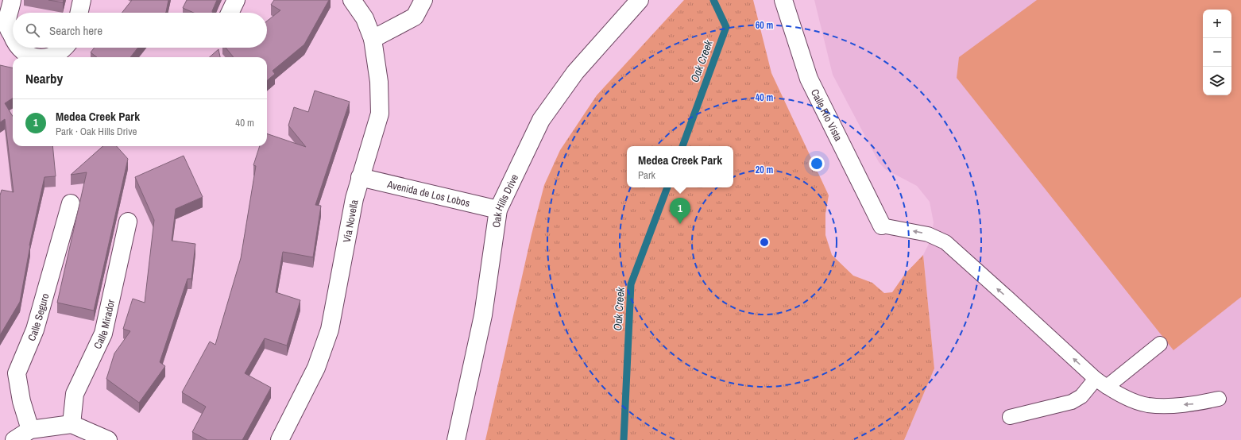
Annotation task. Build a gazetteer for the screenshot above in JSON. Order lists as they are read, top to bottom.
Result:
{
  "streets": {
    "street": [
      "Calle Rio Vista",
      "Avenida de Los Lobos",
      "Oak Hills Drive",
      "Via Novella",
      "Calle Seguro",
      "Calle Mirador"
    ]
  },
  "crossings": [
    ["Avenida de Los Lobos", "Oak Hills Drive"],
    ["Avenida de Los Lobos", "Via Novella"]
  ],
  "water": ["Oak Creek"],
  "page": {
    "map_buttons": ["+", "−"],
    "search": "Search here",
    "heading": "Nearby",
    "list": [
      {
        "mark": "1",
        "name": "Medea Creek Park",
        "note": "Park · Oak Hills Drive",
        "value": "40 m"
      }
    ],
    "popup": ["Medea Creek Park", "Park"],
    "pins": "1"
  },
  "rings": ["60 m", "40 m", "20 m"]
}
